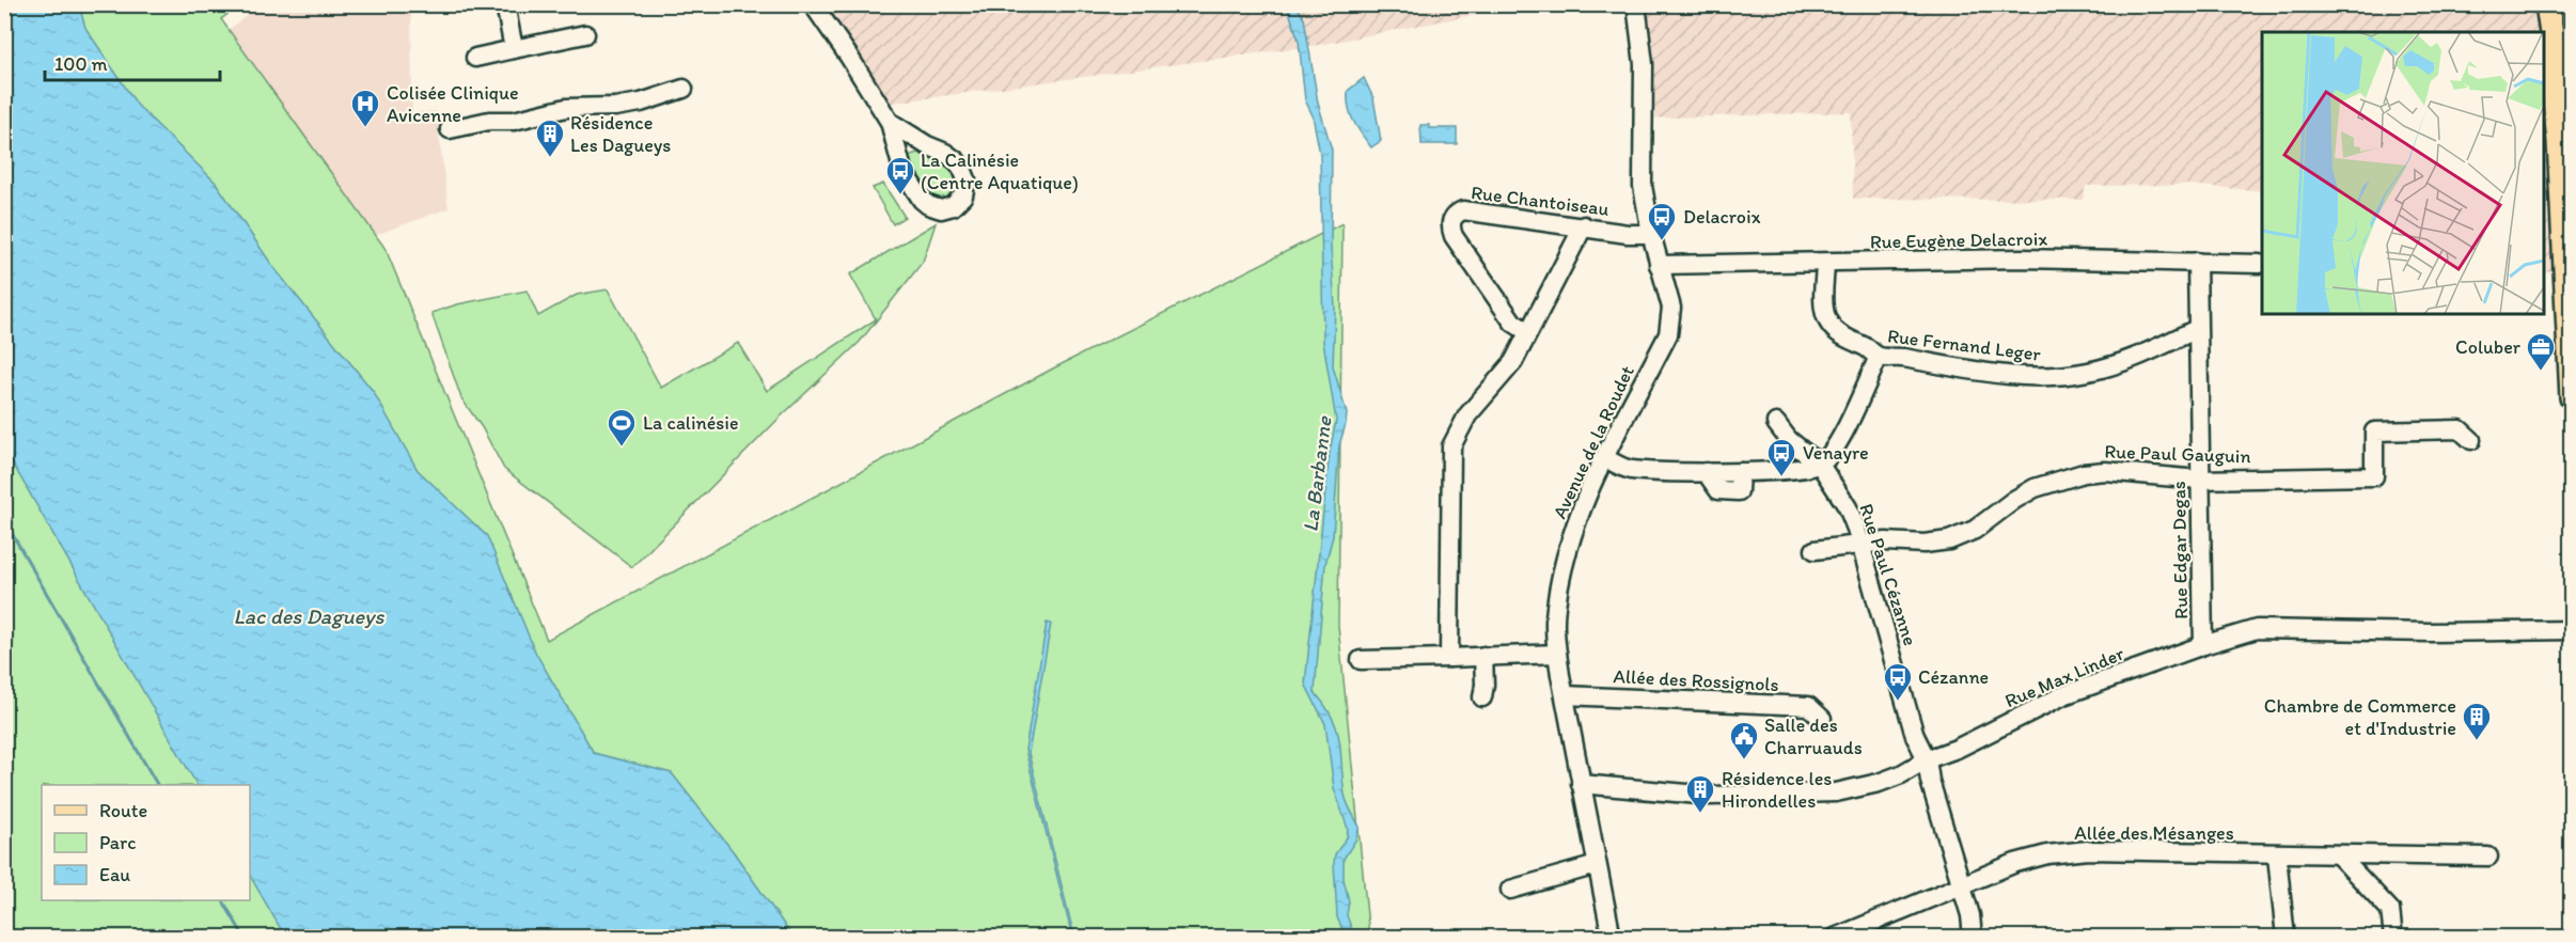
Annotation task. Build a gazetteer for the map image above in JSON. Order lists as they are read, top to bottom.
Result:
{
  "streets": {
    "street": [
      "Rue Chantoiseau",
      "Rue Eugène Delacroix",
      "Rue Fernand Leger",
      "Avenue de la Roudet",
      "Rue Paul Gauguin",
      "Rue Edgar Degas",
      "Rue Paul Cézanne",
      "Rue Max Linder",
      "Allée des Rossignols",
      "Allée des Mésanges"
    ]
  },
  "crossings": [
    ["Rue Chantoiseau", "Avenue de la Roudet"],
    ["Rue Eugène Delacroix", "Rue Fernand Leger"],
    ["Rue Eugène Delacroix", "Avenue de la Roudet"],
    ["Rue Eugène Delacroix", "Rue Edgar Degas"],
    ["Rue Fernand Leger", "Rue Edgar Degas"],
    ["Avenue de la Roudet", "Rue Max Linder"],
    ["Avenue de la Roudet", "Allée des Rossignols"],
    ["Rue Paul Gauguin", "Rue Edgar Degas"],
    ["Rue Paul Gauguin", "Rue Paul Cézanne"],
    ["Rue Edgar Degas", "Rue Max Linder"],
    ["Rue Paul Cézanne", "Rue Max Linder"],
    ["Rue Paul Cézanne", "Allée des Mésanges"]
  ],
  "water": ["La Barbanne", "Lac des Dagueys"],
  "places": {
    "hospital": ["Colisée Clinique Avicenne"],
    "building": ["Résidence Les Dagueys", "Chambre de Commerce et d'Industrie", "Résidence les Hirondelles"],
    "bus stop": [
      "La Calinésie (Centre Aquatique)",
      "Delacroix",
      "Venayre",
      "Cézanne"
    ],
    "office": ["Coluber"],
    "sports": ["La calinésie"],
    "public building": ["Salle des Charruauds"]
  },
  "legend": ["Route", "Parc", "Eau"],
  "scale_bar": "100 m"
}
